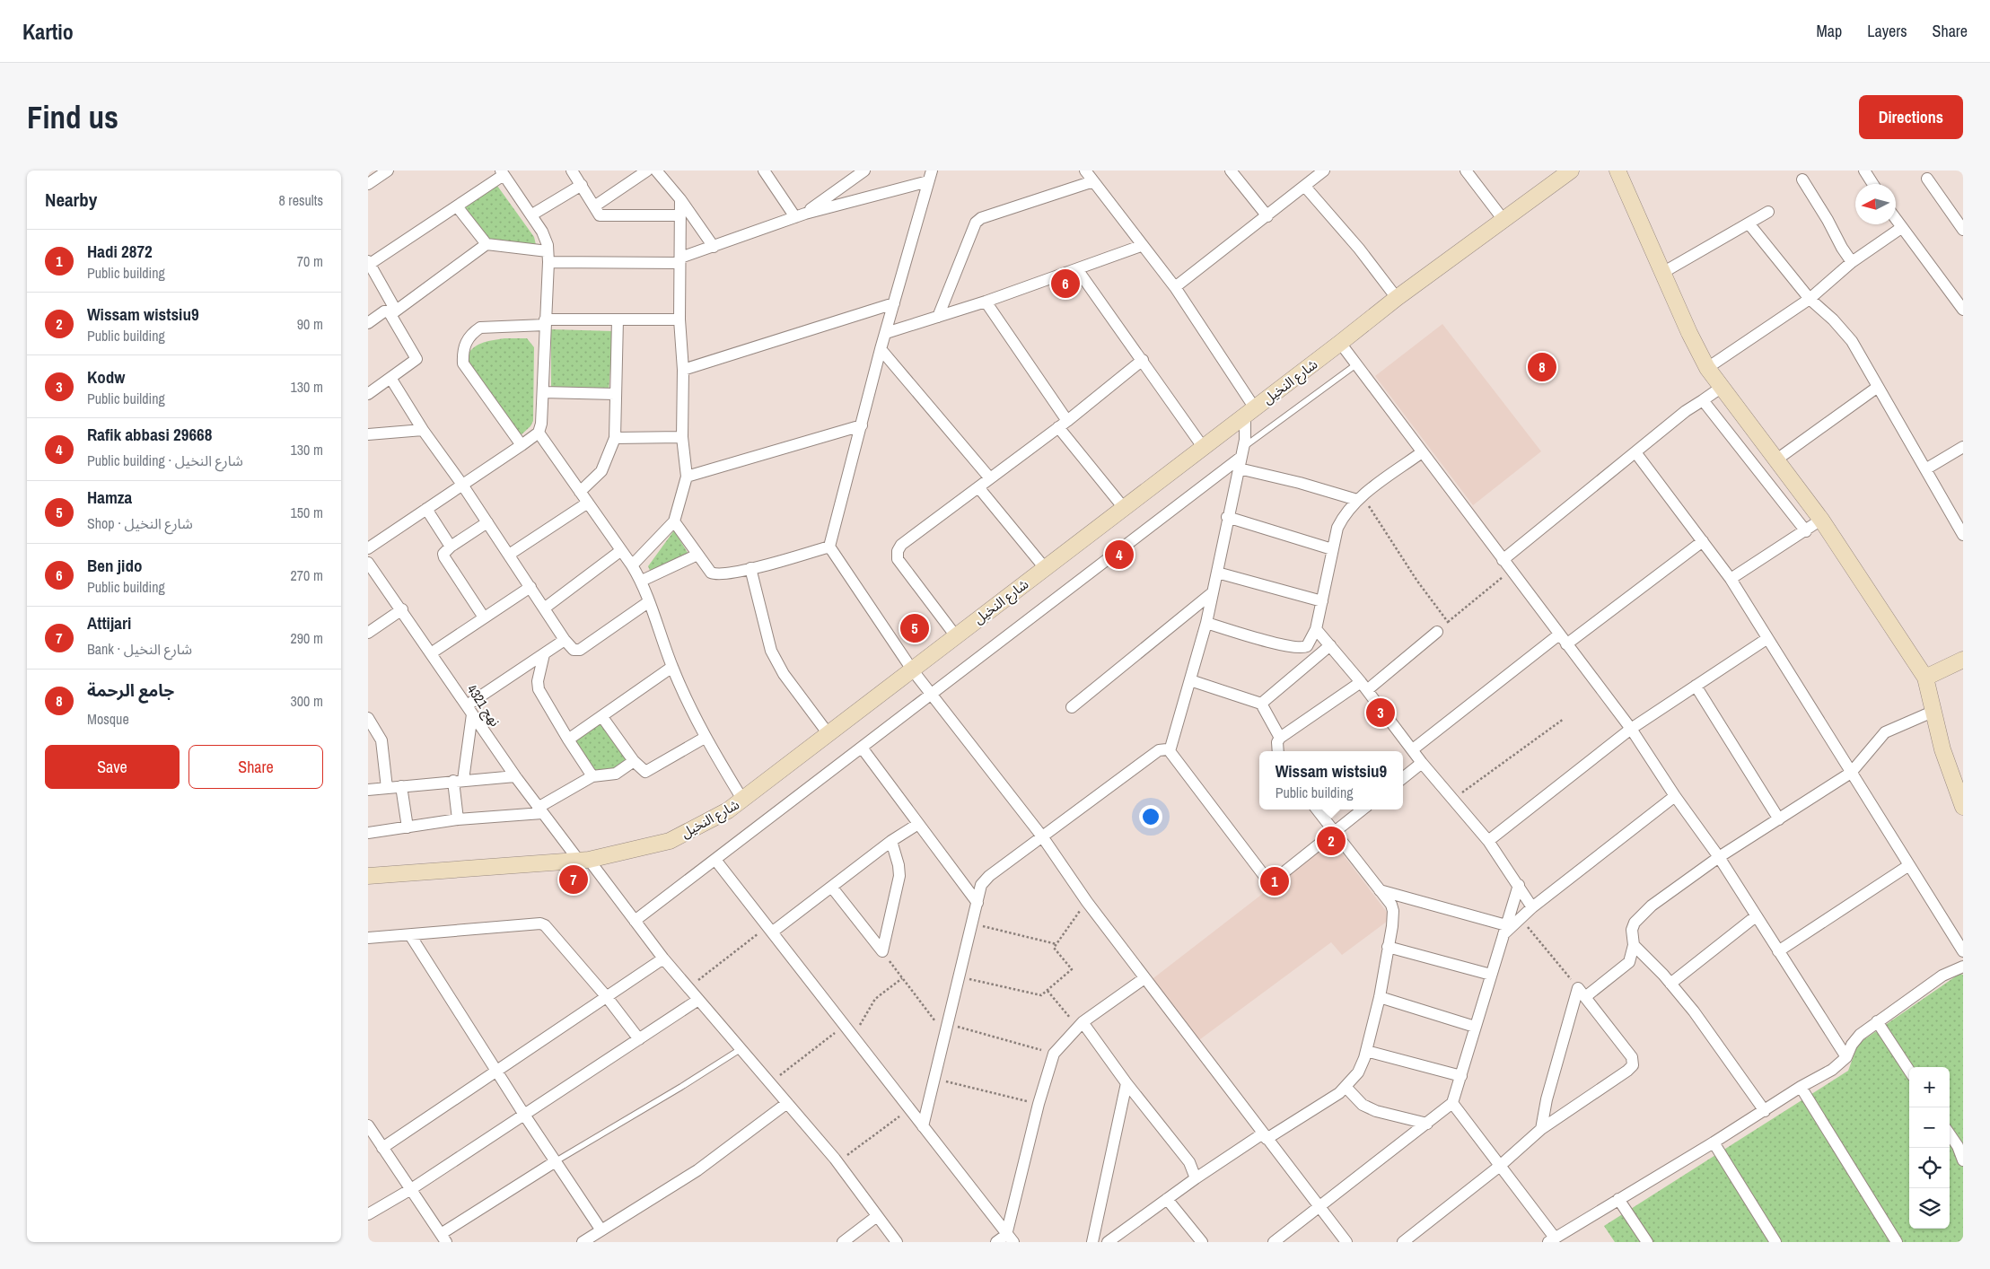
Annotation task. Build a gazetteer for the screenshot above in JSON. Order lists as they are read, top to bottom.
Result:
{
  "streets": {
    "main road": ["شارع النخيل"],
    "street": ["نهج 4321"]
  },
  "crossings": [
    ["شارع النخيل", "نهج 4321"]
  ],
  "north": "left",
  "page": {
    "header": "Kartio",
    "nav": ["Map", "Layers", "Share"],
    "buttons": [
      "Directions",
      ["Save", "Share"]
    ],
    "title": "Find us",
    "heading": ["Nearby", "8 results"],
    "list": [
      {
        "mark": "1",
        "name": "Hadi 2872",
        "note": "Public building",
        "value": "70 m"
      },
      {
        "mark": "2",
        "name": "Wissam wistsiu9",
        "note": "Public building",
        "value": "90 m"
      },
      {
        "mark": "3",
        "name": "Kodw",
        "note": "Public building",
        "value": "130 m"
      },
      {
        "mark": "4",
        "name": "Rafik abbasi 29668",
        "note": "Public building · شارع النخيل",
        "value": "130 m"
      },
      {
        "mark": "5",
        "name": "Hamza",
        "note": "Shop · شارع النخيل",
        "value": "150 m"
      },
      {
        "mark": "6",
        "name": "Ben jido",
        "note": "Public building",
        "value": "270 m"
      },
      {
        "mark": "7",
        "name": "Attijari",
        "note": "Bank · شارع النخيل",
        "value": "290 m"
      },
      {
        "mark": "8",
        "name": "جامع الرحمة",
        "note": "Mosque",
        "value": "300 m"
      }
    ],
    "pins": [
      "6",
      "8",
      "4",
      "5",
      "3",
      "2",
      "7",
      "1"
    ],
    "popup": ["Wissam wistsiu9", "Public building"],
    "map_buttons": ["+", "−"]
  }
}
